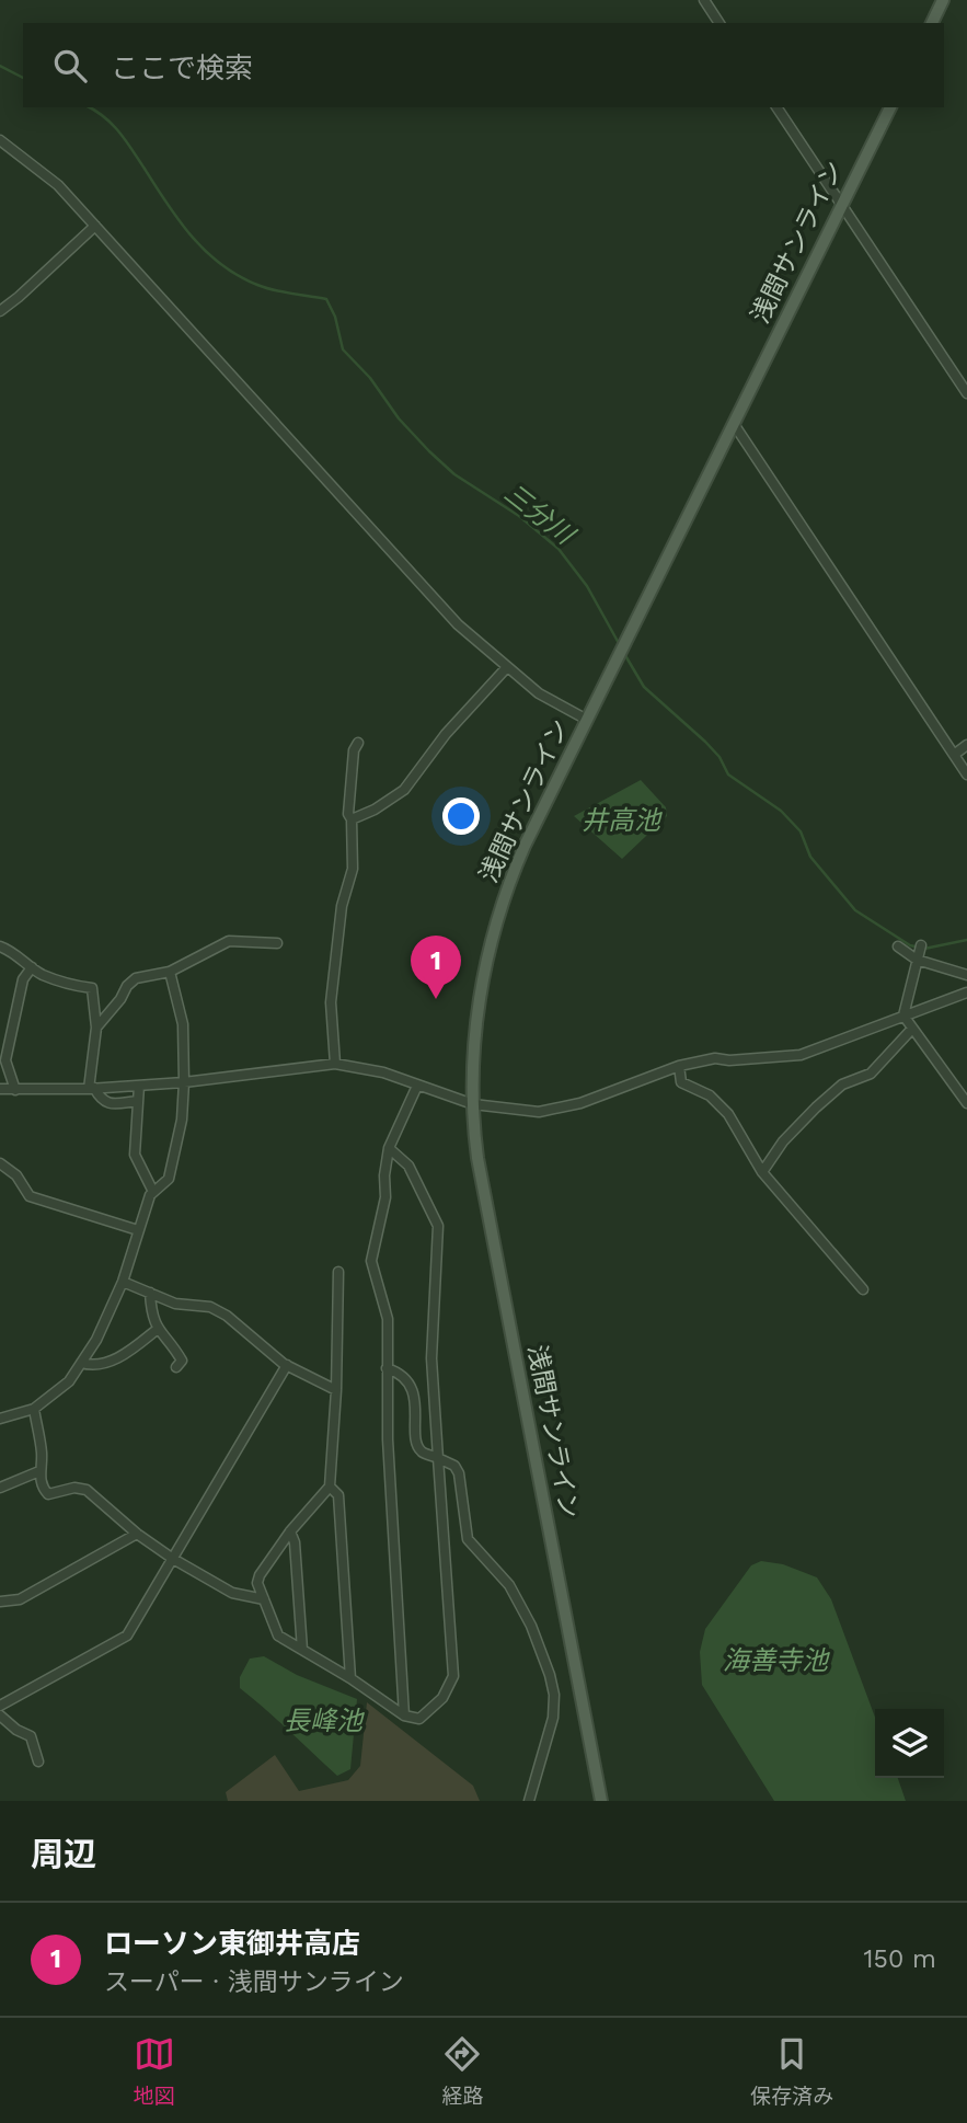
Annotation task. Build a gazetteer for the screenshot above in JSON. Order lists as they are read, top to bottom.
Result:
{
  "streets": {
    "main road": ["浅間サンライン"]
  },
  "water": [
    "三分川",
    "井高池",
    "海善寺池",
    "長峰池"
  ],
  "page": {
    "search": "ここで検索",
    "pins": "1",
    "heading": "周辺",
    "list": [
      {
        "mark": "1",
        "name": "ローソン東御井高店",
        "note": "スーパー · 浅間サンライン",
        "value": "150 m"
      }
    ],
    "nav": ["地図", "経路", "保存済み"]
  }
}
